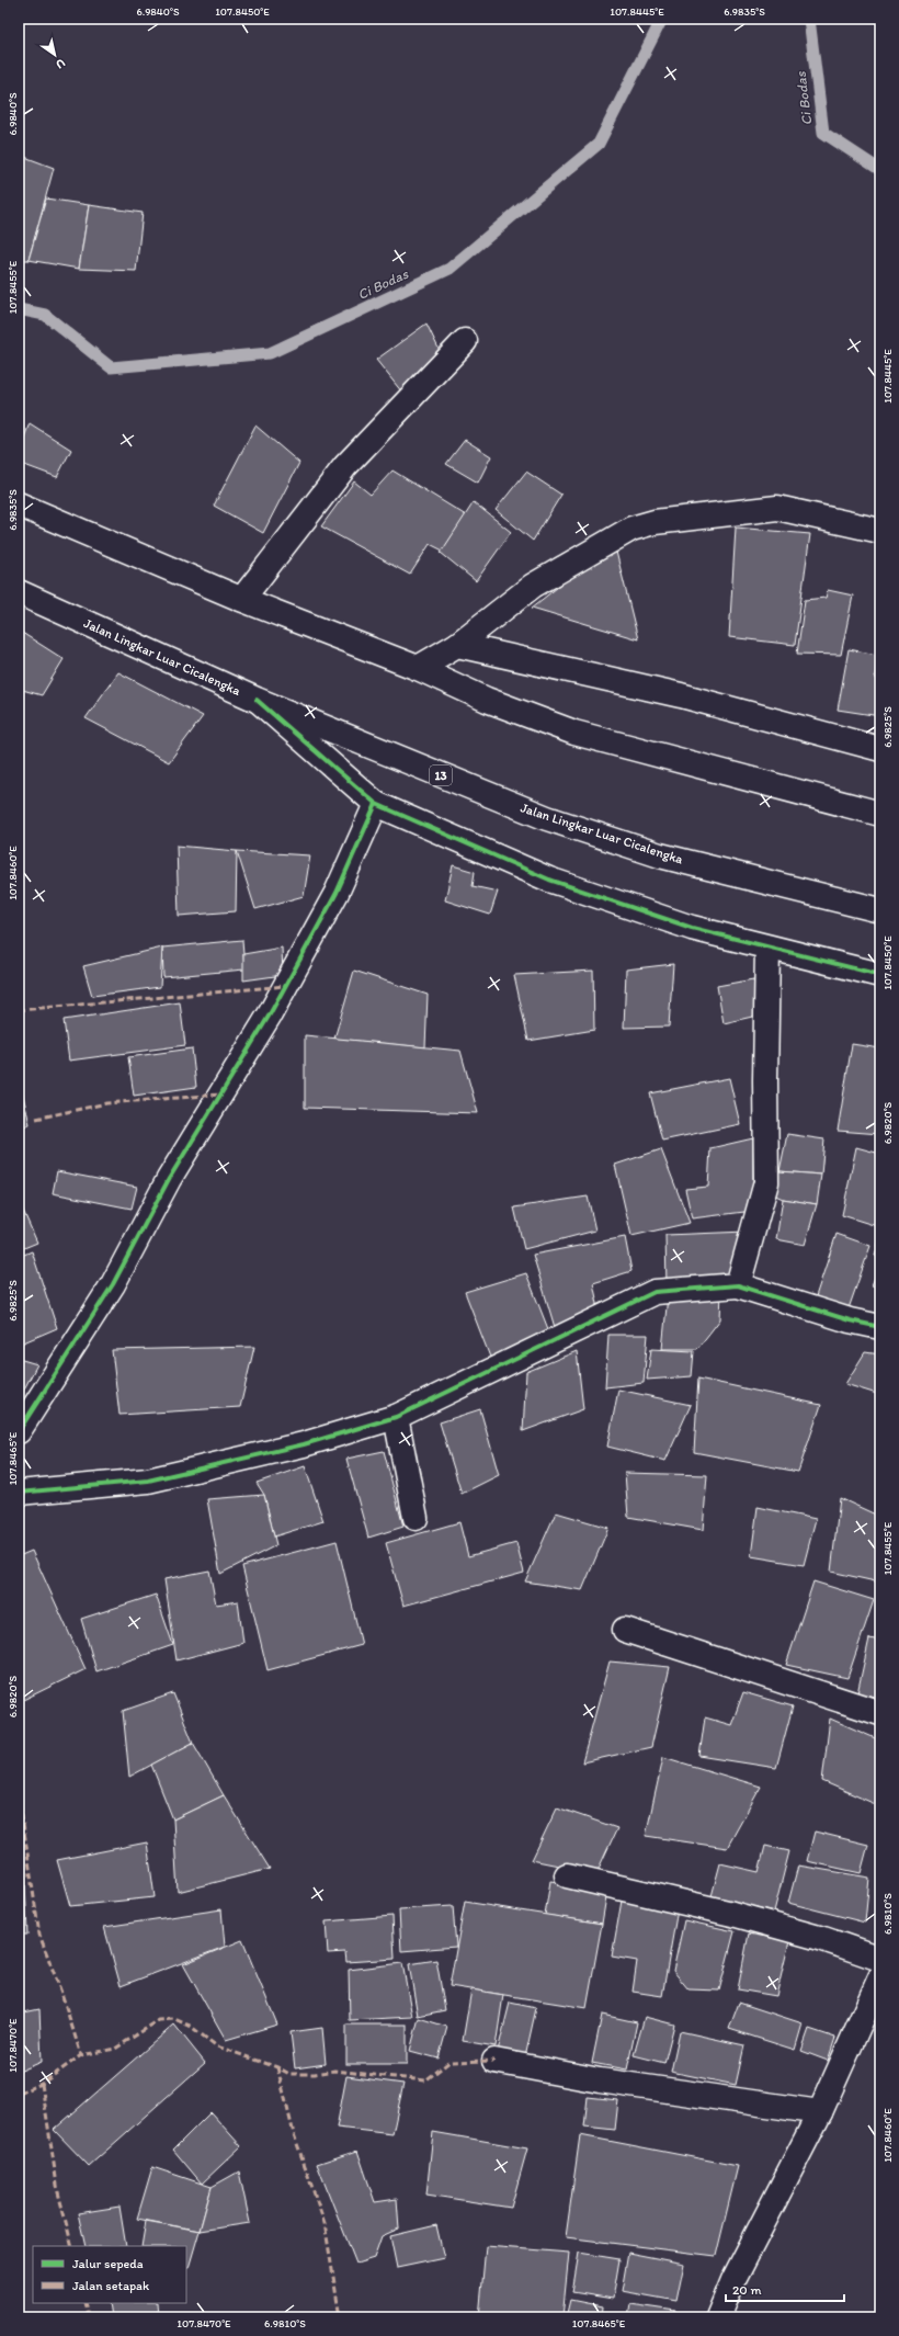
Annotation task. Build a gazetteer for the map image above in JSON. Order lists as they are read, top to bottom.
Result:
{
  "streets": {
    "main road": ["Jalan Lingkar Luar Cicalengka", "13"]
  },
  "water": ["Ci Bodas"],
  "legend": ["Jalur sepeda", "Jalan setapak"],
  "scale_bar": "20 m",
  "north": "bottom right",
  "coordinates": [
    "6.9840°S",
    "107.8450°E",
    "107.8445°E",
    "6.9835°S",
    "107.8455°E",
    "6.9825°S",
    "107.8460°E",
    "6.9820°S",
    "107.8465°E",
    "6.9810°S",
    "107.8470°E"
  ]
}
